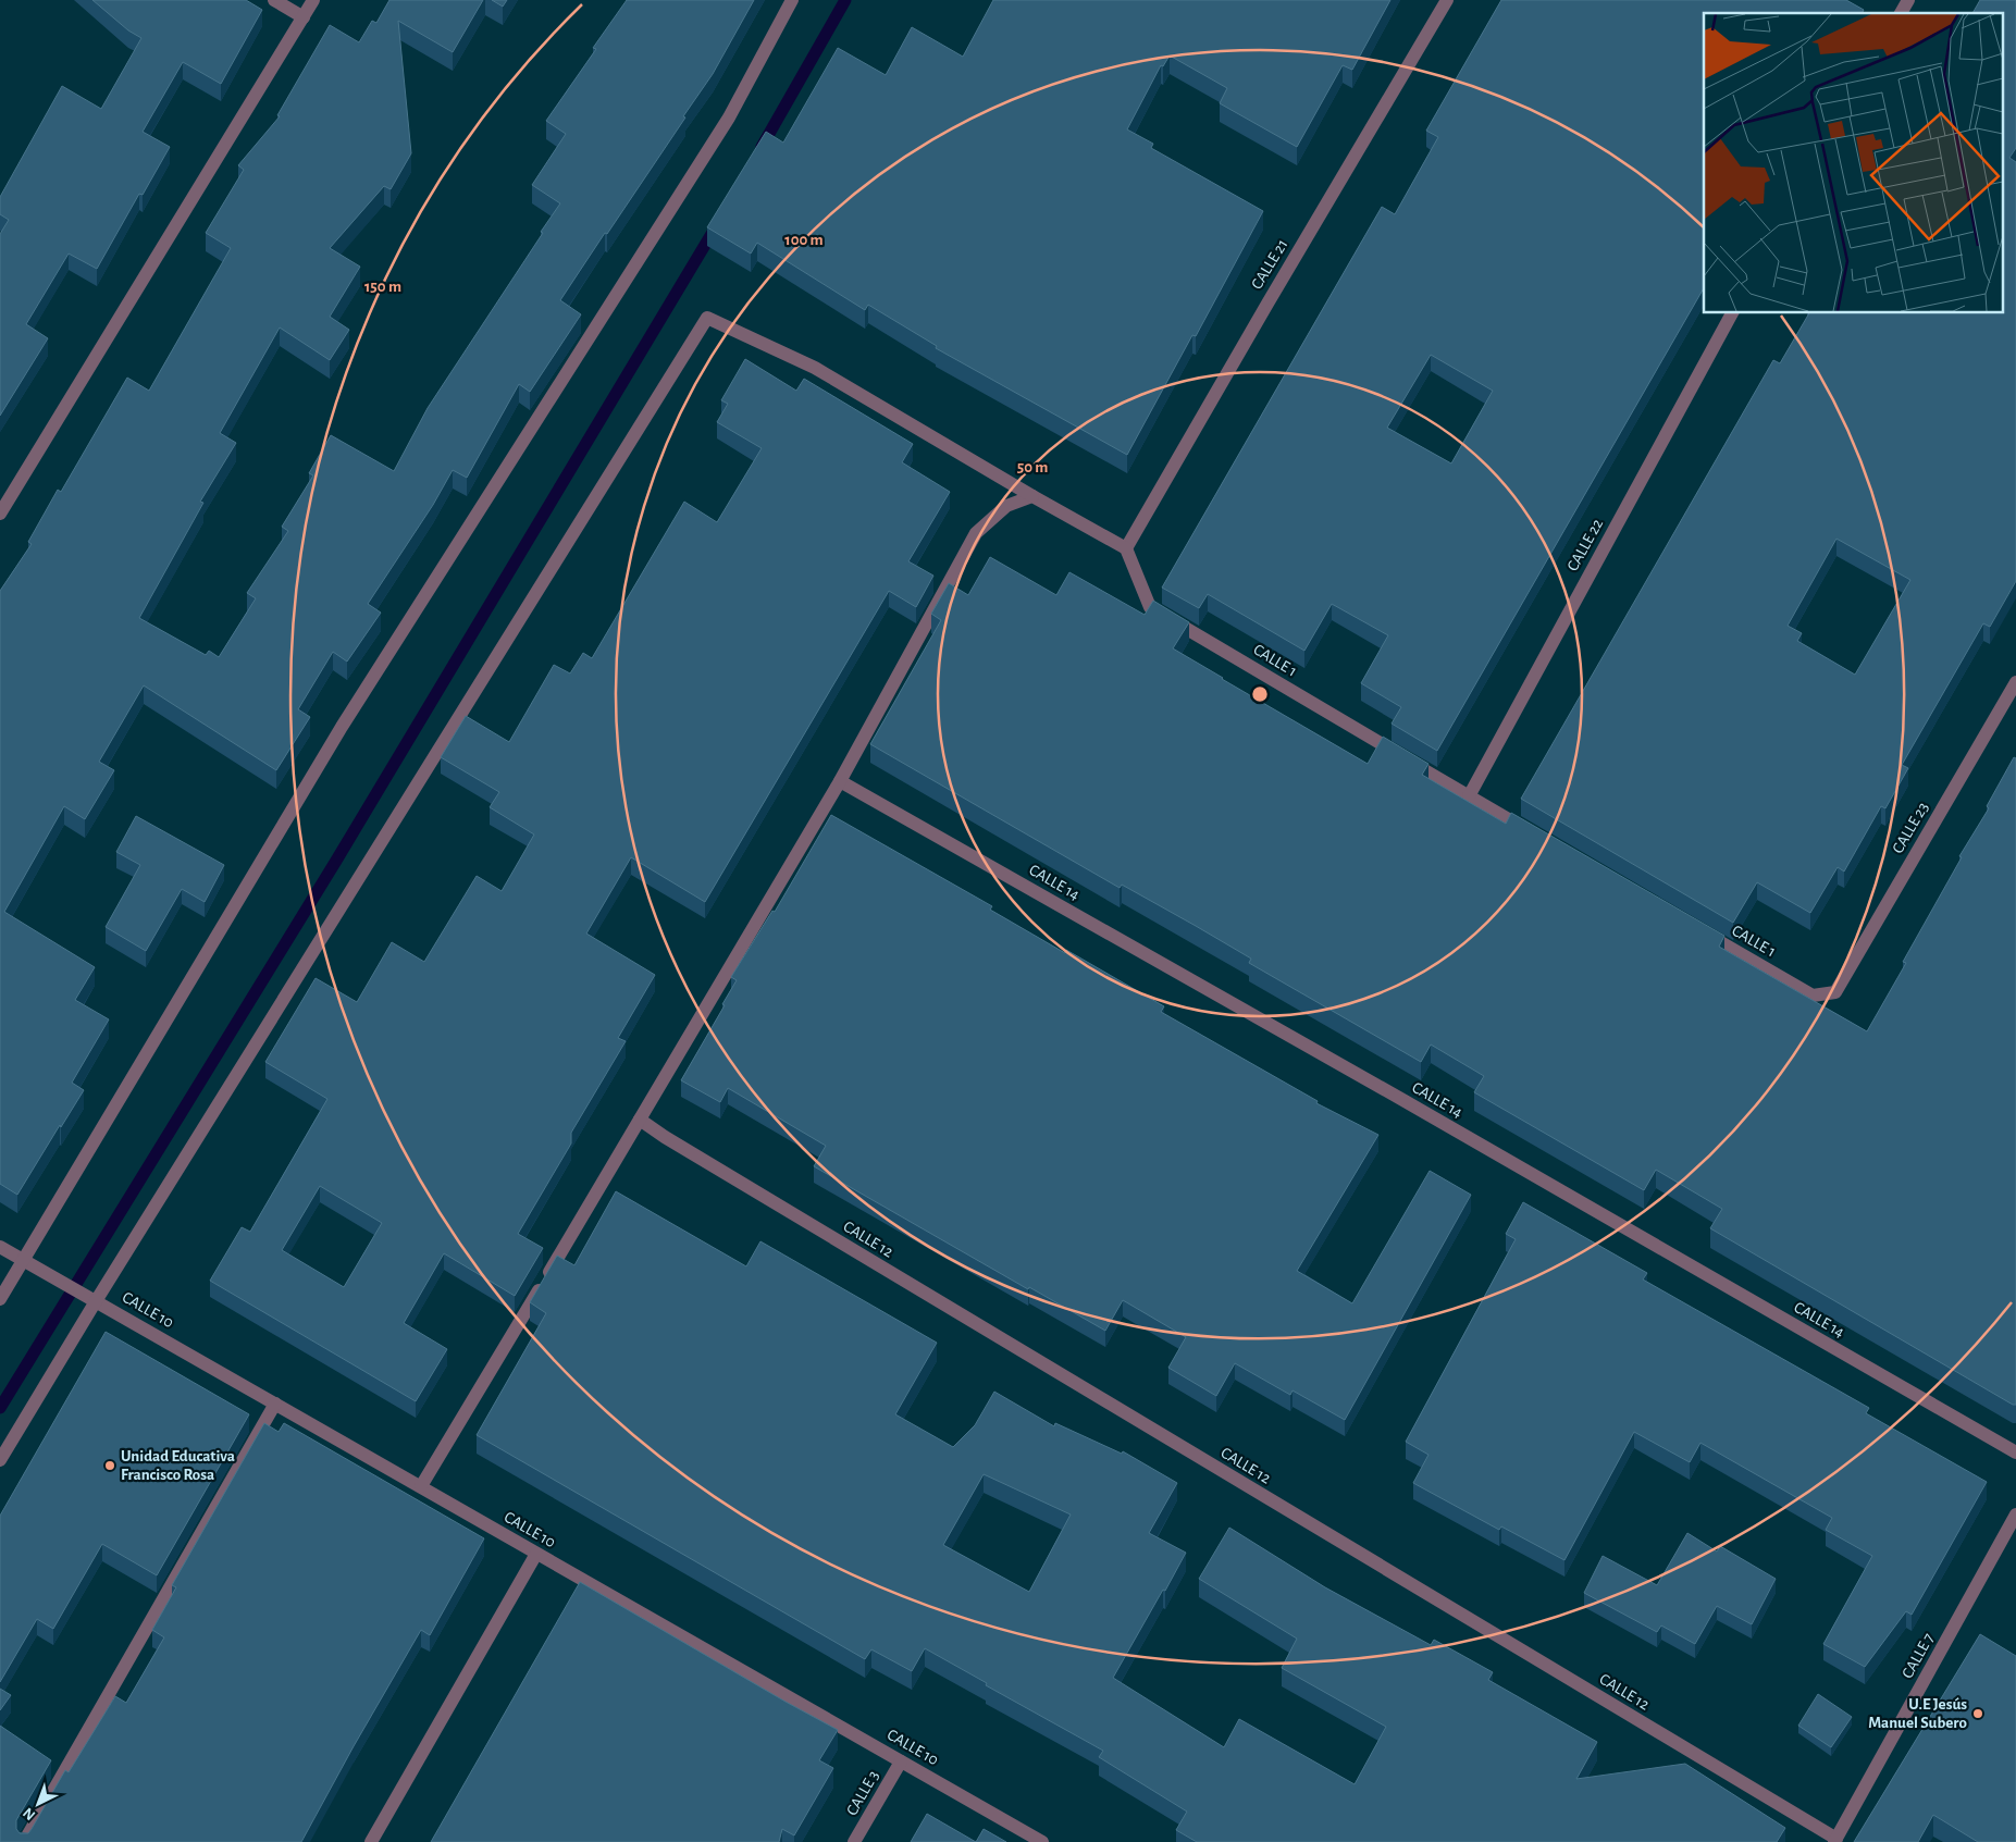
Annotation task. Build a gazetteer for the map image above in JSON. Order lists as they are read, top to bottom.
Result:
{
  "streets": {
    "street": [
      "CALLE 21",
      "CALLE 22",
      "CALLE 1",
      "CALLE 23",
      "CALLE 14",
      "CALLE 12",
      "CALLE 10",
      "CALLE 7",
      "CALLE 3"
    ]
  },
  "crossings": [
    ["CALLE 21", "CALLE 1"],
    ["CALLE 22", "CALLE 1"],
    ["CALLE 1", "CALLE 23"],
    ["CALLE 12", "CALLE 7"],
    ["CALLE 10", "CALLE 3"]
  ],
  "places": ["Unidad Educativa Francisco Rosa", "U.E Jesús Manuel Subero"],
  "north": "bottom left",
  "rings": ["100 m", "150 m", "50 m"]
}
